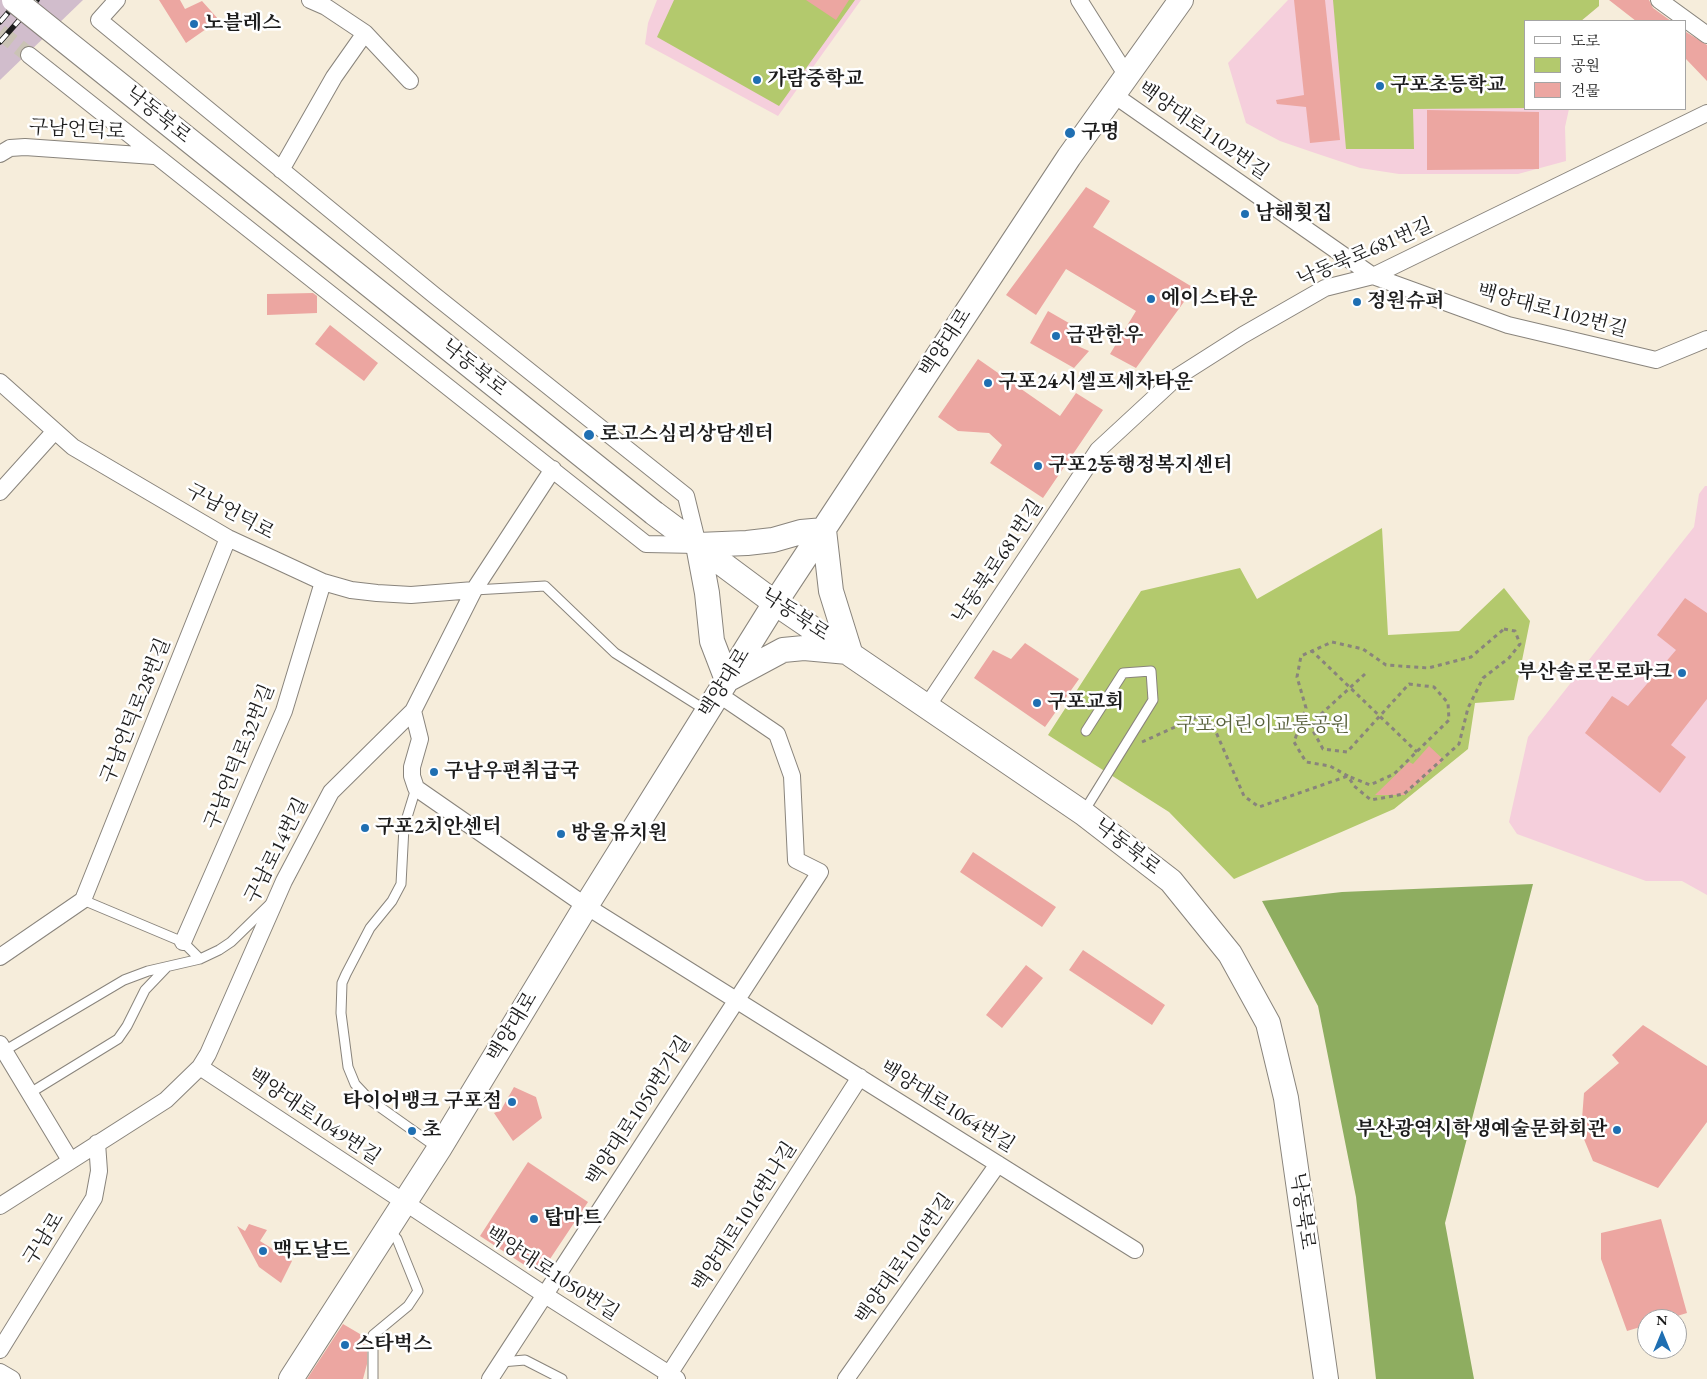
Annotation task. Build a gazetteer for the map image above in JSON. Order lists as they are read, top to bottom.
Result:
{
  "streets": {
    "main road": ["낙동북로", "백양대로"],
    "street": [
      "구남언덕로",
      "백양대로1102번길",
      "낙동북로681번길",
      "구남언덕로28번길",
      "구남언덕로32번길",
      "구남로14번길",
      "백양대로1064번길",
      "백양대로1050번가길",
      "백양대로1049번길",
      "백양대로1016번나길",
      "구남로",
      "백양대로1016번길",
      "백양대로1050번길"
    ]
  },
  "crossings": [
    ["낙동북로", "낙동북로681번길"],
    ["낙동북로", "백양대로"],
    ["구남언덕로", "구남언덕로28번길"],
    ["구남언덕로", "구남언덕로32번길"],
    ["구남언덕로", "구남로14번길"],
    ["백양대로1102번길", "낙동북로681번길"],
    ["백양대로1102번길", "백양대로"],
    ["백양대로", "백양대로1064번길"],
    ["백양대로", "백양대로1049번길"],
    ["백양대로", "백양대로1050번길"],
    ["구남로14번길", "백양대로1049번길"],
    ["구남로14번길", "구남로"],
    ["백양대로1064번길", "백양대로1050번가길"],
    ["백양대로1064번길", "백양대로1016번나길"],
    ["백양대로1064번길", "백양대로1016번길"],
    ["백양대로1050번가길", "백양대로1050번길"],
    ["백양대로1049번길", "백양대로1050번길"],
    ["백양대로1016번나길", "백양대로1050번길"]
  ],
  "parks": ["구포어린이교통공원"],
  "places": [
    "노블레스",
    "가람중학교",
    "구포초등학교",
    "구명",
    "남해횟집",
    "에이스타운",
    "정원슈퍼",
    "금관한우",
    "구포24시셀프세차타운",
    "로고스심리상담센터",
    "구포2동행정복지센터",
    "부산솔로몬로파크",
    "구포교회",
    "구남우편취급국",
    "구포2치안센터",
    "방울유치원",
    "타이어뱅크 구포점",
    "부산광역시학생예술문화회관",
    "초",
    "탑마트",
    "맥도날드",
    "스타벅스"
  ],
  "legend": ["도로", "공원", "건물"],
  "north": "top"
}
